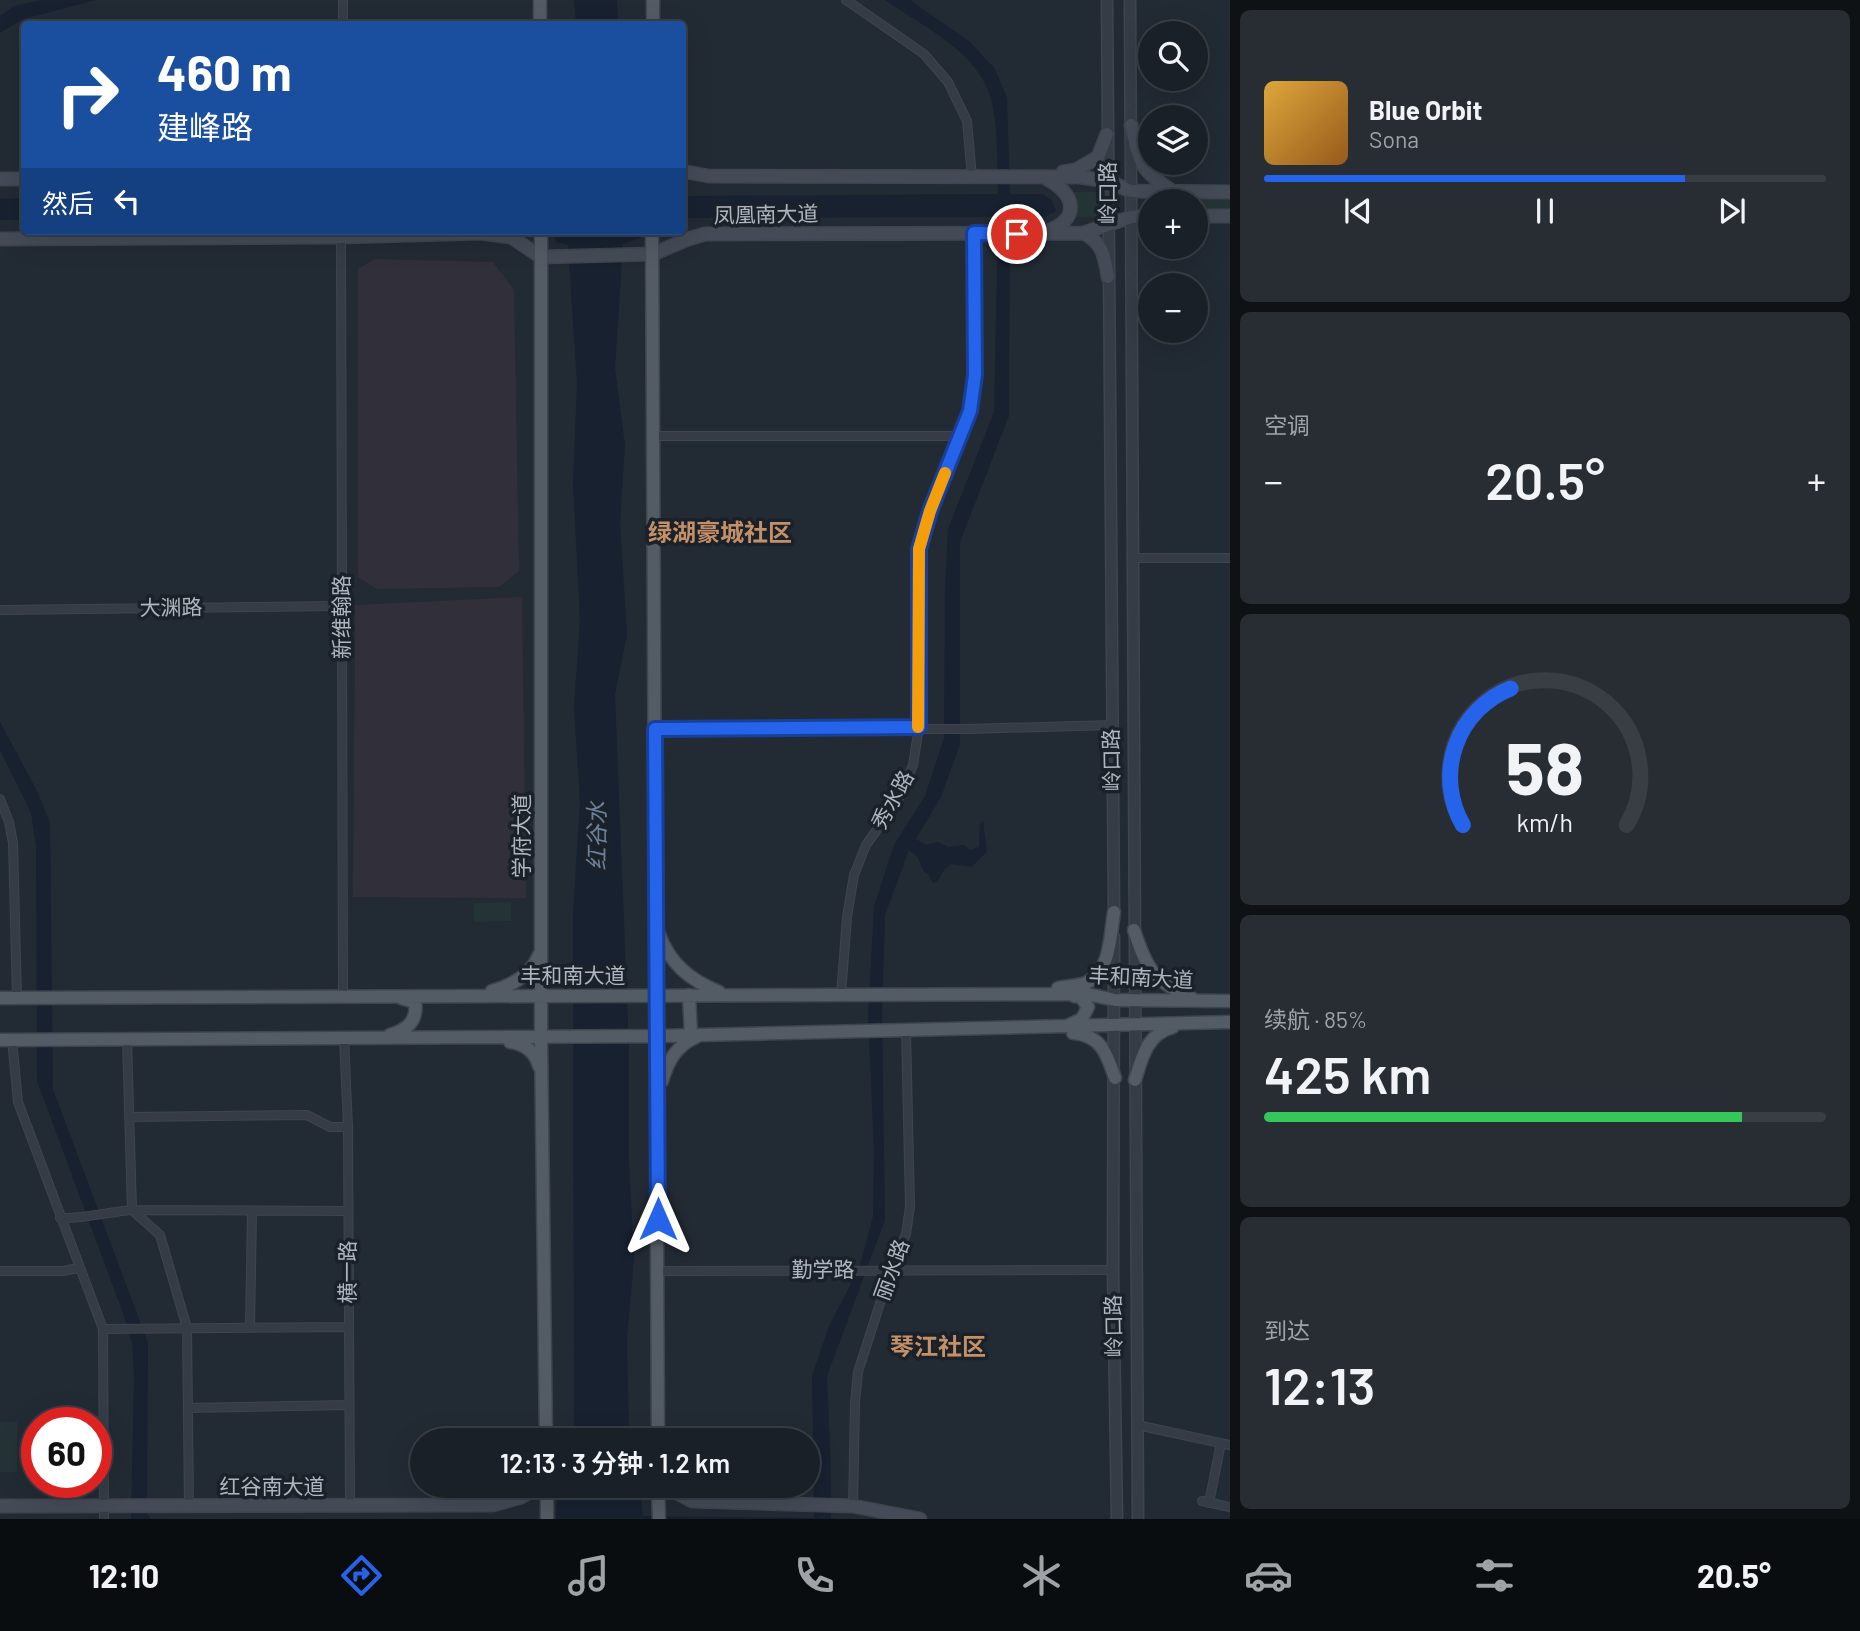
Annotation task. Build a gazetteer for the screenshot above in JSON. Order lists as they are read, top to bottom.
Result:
{
  "streets": {
    "main road": [
      "凤凰南大道",
      "学府大道",
      "丰和南大道",
      "红谷南大道"
    ],
    "street": [
      "岭口路",
      "大渊路",
      "新维翰路",
      "秀水路",
      "勤学路",
      "丽水路",
      "横一路"
    ]
  },
  "crossings": [
    ["岭口路", "丰和南大道"],
    ["岭口路", "勤学路"],
    ["凤凰南大道", "秀水路"],
    ["凤凰南大道", "学府大道"],
    ["大渊路", "新维翰路"],
    ["新维翰路", "丰和南大道"],
    ["秀水路", "丰和南大道"],
    ["学府大道", "丰和南大道"],
    ["丰和南大道", "丽水路"],
    ["丰和南大道", "横一路"],
    ["勤学路", "丽水路"],
    ["横一路", "红谷南大道"]
  ],
  "districts": ["绿湖豪城社区", "琴江社区"],
  "water": ["红谷水"],
  "page": {
    "map_buttons": ["+", "−"],
    "turn": ["460 m", "建峰路"],
    "song": ["Blue Orbit", "Sona"],
    "then": "然后",
    "tile": [
      "空调",
      ["续航 · 85%", "425 km"],
      ["到达", "12:13"]
    ],
    "heat": ["−", "20.5°", "+"],
    "limit": "60",
    "trip": "12:13 · 3 分钟 · 1.2 km",
    "tabs": ["12:10", "20.5°"],
    "gauge": ["58", "km/h"]
  }
}
